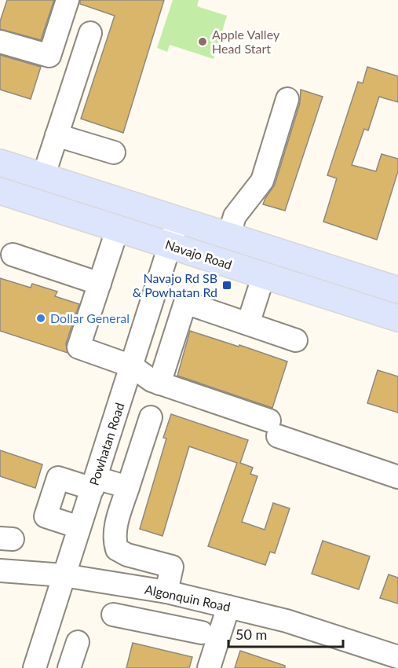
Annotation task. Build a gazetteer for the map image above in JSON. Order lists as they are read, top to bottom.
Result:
{
  "streets": {
    "main road": ["Navajo Road"],
    "street": ["Powhatan Road", "Algonquin Road"]
  },
  "crossings": [
    ["Navajo Road", "Powhatan Road"],
    ["Powhatan Road", "Algonquin Road"]
  ],
  "places": {
    "other": ["Apple Valley Head Start", "Dollar General"],
    "transit": ["Navajo Rd SB & Powhatan Rd"]
  },
  "scale_bar": "50 m"
}
